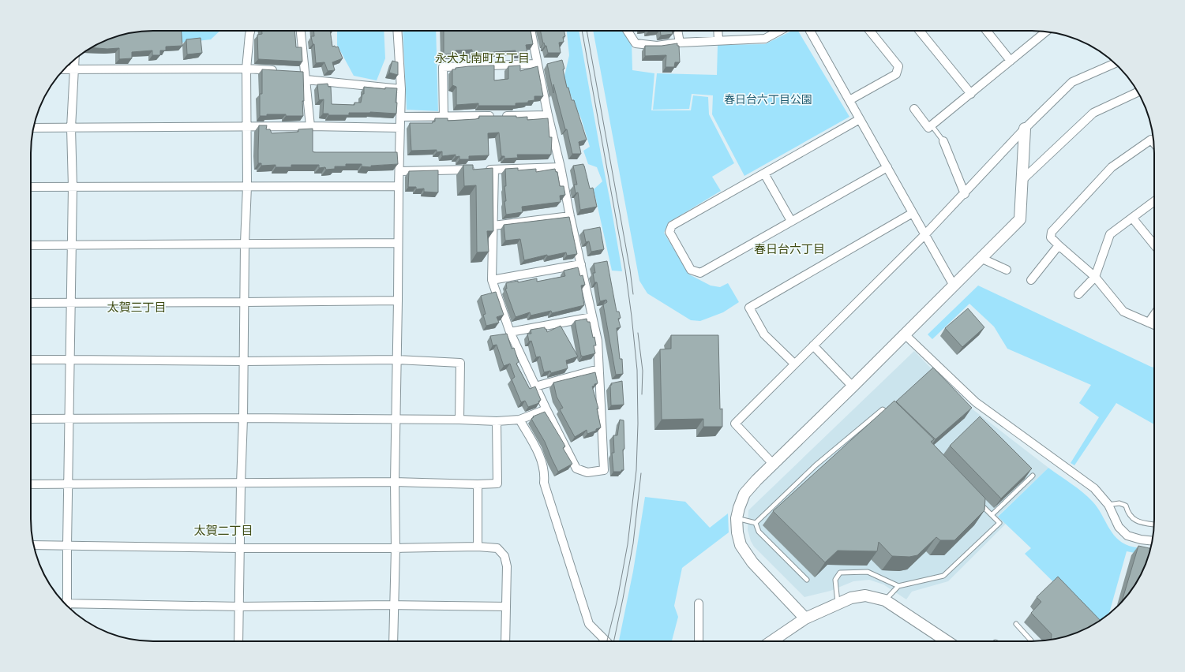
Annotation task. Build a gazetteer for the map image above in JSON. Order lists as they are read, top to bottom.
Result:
{
  "districts": [
    "永犬丸南町五丁目",
    "春日台六丁目",
    "太賀三丁目",
    "太賀二丁目"
  ],
  "parks": ["春日台六丁目公園"]
}
